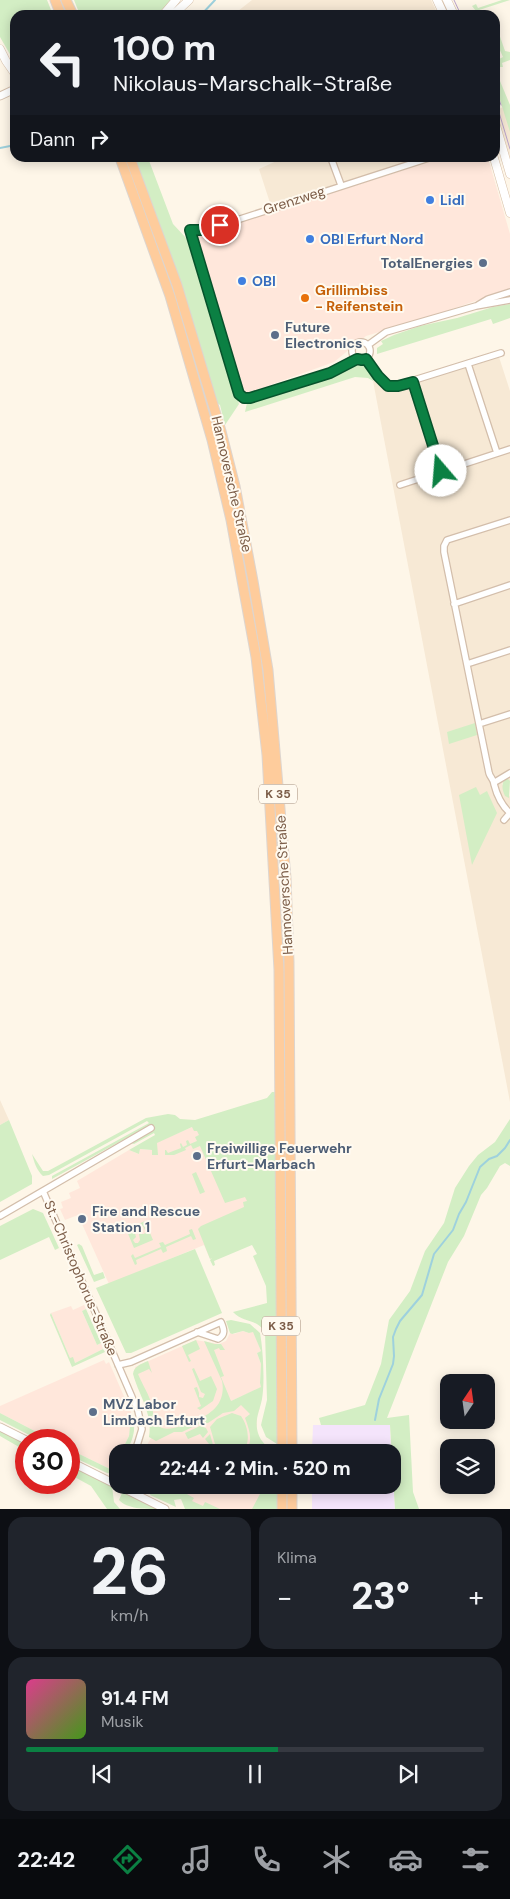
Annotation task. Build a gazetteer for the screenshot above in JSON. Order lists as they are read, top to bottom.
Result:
{
  "streets": {
    "highway": ["Hannoversche Straße", "K 35"],
    "street": ["Grenzweg", "St.-Christophorus-Straße"]
  },
  "places": [
    "Lidl",
    "OBI Erfurt Nord",
    "TotalEnergies",
    "OBI",
    "Grillimbiss - Reifenstein",
    "Future Electronics",
    "Freiwillige Feuerwehr Erfurt-Marbach",
    "Fire and Rescue Station 1",
    "MVZ Labor Limbach Erfurt"
  ],
  "north": "top",
  "page": {
    "turn": ["100 m", "Nikolaus-Marschalk-Straße"],
    "then": "Dann",
    "limit": "30",
    "trip": "22:44 · 2 Min. · 520 m",
    "tile": [
      ["26", "km/h"],
      "Klima"
    ],
    "heat": ["−", "23°", "+"],
    "song": ["91.4 FM", "Musik"],
    "tabs": "22:42"
  }
}
